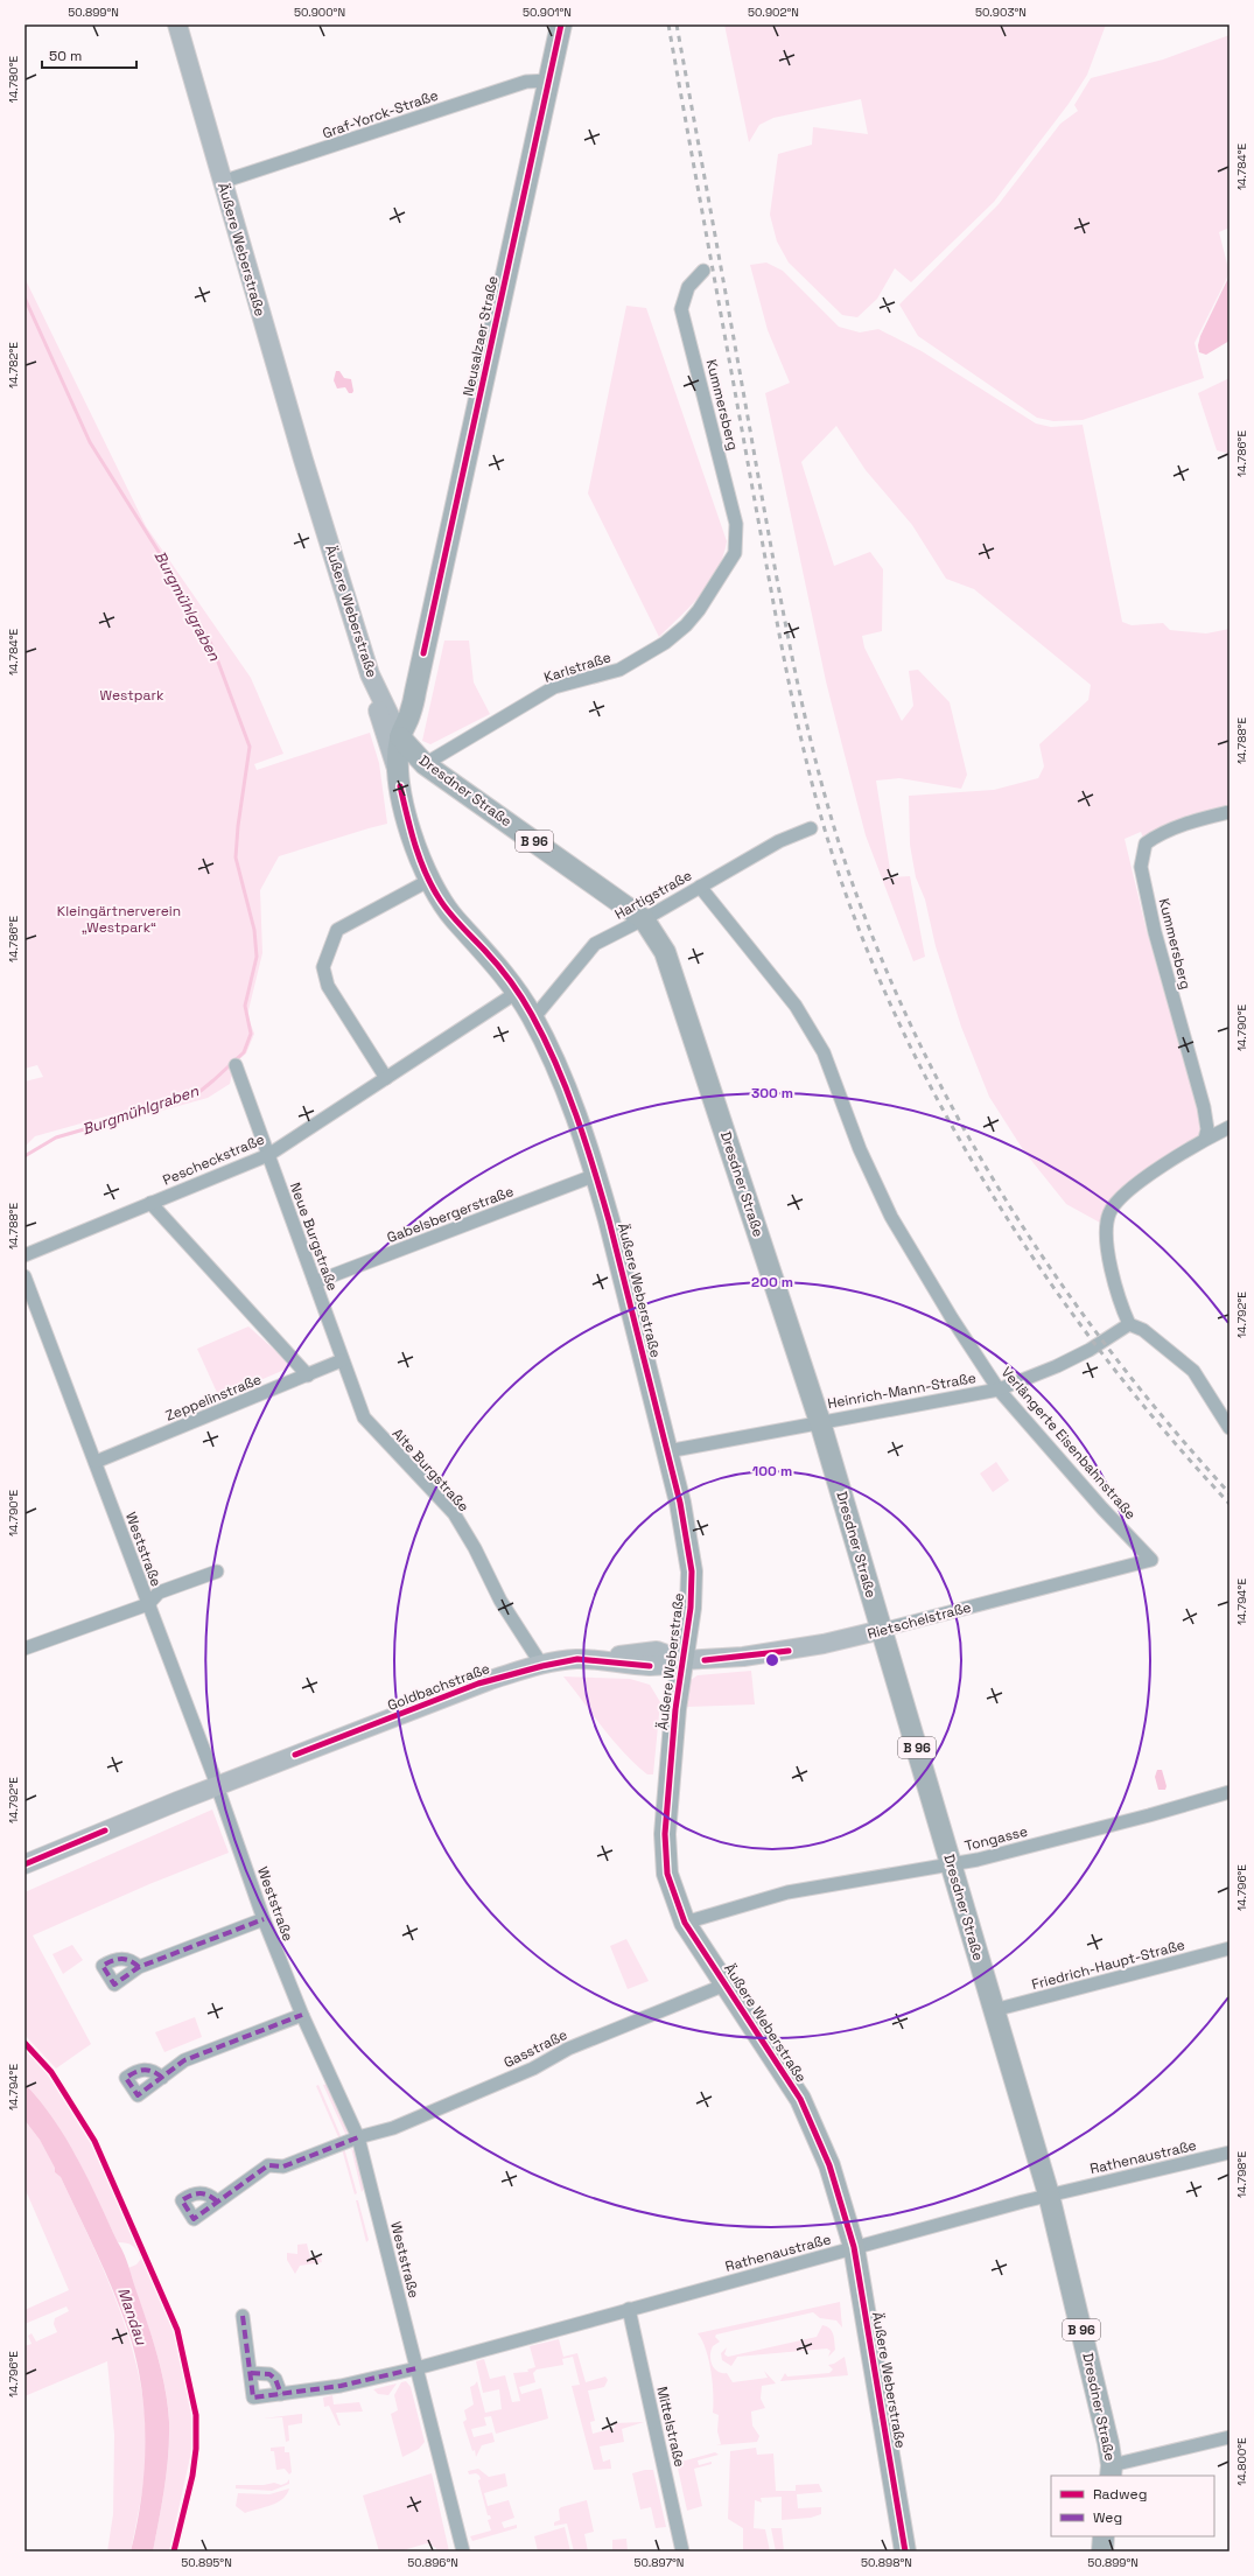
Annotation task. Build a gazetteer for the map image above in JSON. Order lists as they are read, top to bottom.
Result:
{
  "streets": {
    "main road": [
      "Äußere Weberstraße",
      "Neusalzaer Straße",
      "Dresdner Straße",
      "B 96",
      "Rietschelstraße",
      "Goldbachstraße"
    ],
    "street": [
      "Graf-Yorck-Straße",
      "Kummersberg",
      "Karlstraße",
      "Hartigstraße",
      "Pescheckstraße",
      "Gabelsbergerstraße",
      "Neue Burgstraße",
      "Heinrich-Mann-Straße",
      "Zeppelinstraße",
      "Verlängerte Eisenbahnstraße",
      "Alte Burgstraße",
      "Weststraße",
      "Tongasse",
      "Friedrich-Haupt-Straße",
      "Gasstraße",
      "Rathenaustraße",
      "Mittelstraße"
    ]
  },
  "crossings": [
    ["Graf-Yorck-Straße", "Äußere Weberstraße"],
    ["Graf-Yorck-Straße", "Neusalzaer Straße"],
    ["Äußere Weberstraße", "Neusalzaer Straße"],
    ["Äußere Weberstraße", "Dresdner Straße"],
    ["Äußere Weberstraße", "Hartigstraße"],
    ["Äußere Weberstraße", "Pescheckstraße"],
    ["Äußere Weberstraße", "Gabelsbergerstraße"],
    ["Äußere Weberstraße", "Heinrich-Mann-Straße"],
    ["Äußere Weberstraße", "Rietschelstraße"],
    ["Äußere Weberstraße", "Goldbachstraße"],
    ["Äußere Weberstraße", "Tongasse"],
    ["Äußere Weberstraße", "Gasstraße"],
    ["Äußere Weberstraße", "Rathenaustraße"],
    ["Neusalzaer Straße", "Dresdner Straße"],
    ["Kummersberg", "Karlstraße"],
    ["Karlstraße", "Dresdner Straße"],
    ["Dresdner Straße", "Hartigstraße"],
    ["Dresdner Straße", "Heinrich-Mann-Straße"],
    ["Dresdner Straße", "Rietschelstraße"],
    ["Dresdner Straße", "Tongasse"],
    ["Dresdner Straße", "Friedrich-Haupt-Straße"],
    ["Dresdner Straße", "Rathenaustraße"],
    ["Hartigstraße", "Verlängerte Eisenbahnstraße"],
    ["Pescheckstraße", "Neue Burgstraße"],
    ["Gabelsbergerstraße", "Neue Burgstraße"],
    ["Neue Burgstraße", "Zeppelinstraße"],
    ["Neue Burgstraße", "Alte Burgstraße"],
    ["Heinrich-Mann-Straße", "Verlängerte Eisenbahnstraße"],
    ["Zeppelinstraße", "Weststraße"],
    ["Verlängerte Eisenbahnstraße", "Rietschelstraße"],
    ["Alte Burgstraße", "Goldbachstraße"],
    ["Weststraße", "Goldbachstraße"],
    ["Weststraße", "Gasstraße"],
    ["Weststraße", "Rathenaustraße"],
    ["Rietschelstraße", "Goldbachstraße"],
    ["Rathenaustraße", "Mittelstraße"]
  ],
  "water": ["Burgmühlgraben", "Mandau"],
  "parks": ["Westpark", "Kleingärtnerverein „Westpark“"],
  "legend": ["Radweg", "Weg"],
  "scale_bar": "50 m",
  "coordinates": [
    "50.899°N",
    "50.900°N",
    "50.901°N",
    "50.902°N",
    "50.903°N",
    "14.780°E",
    "14.784°E",
    "14.782°E",
    "14.786°E",
    "14.788°E",
    "14.790°E",
    "14.792°E",
    "14.794°E",
    "14.796°E",
    "14.798°E",
    "14.800°E",
    "50.895°N",
    "50.896°N",
    "50.897°N",
    "50.898°N"
  ],
  "rings": ["300 m", "200 m", "100 m"]
}
